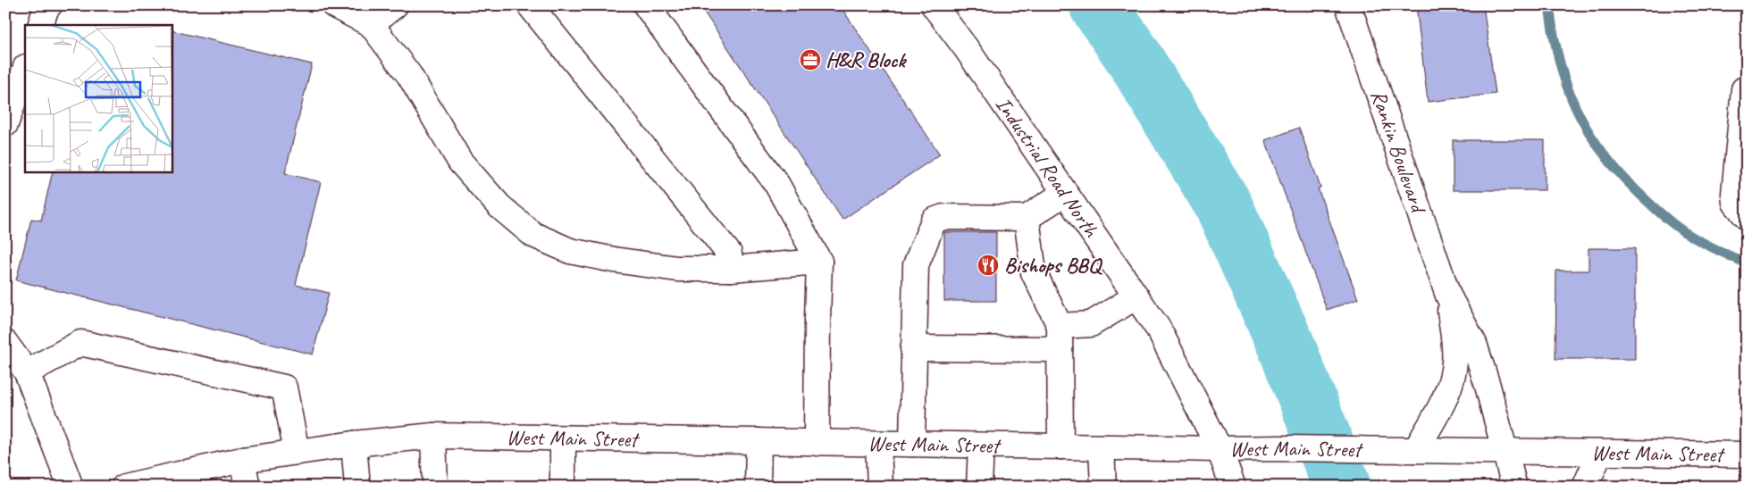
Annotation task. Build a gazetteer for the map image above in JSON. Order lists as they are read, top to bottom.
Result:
{
  "streets": {
    "main road": ["Rankin Boulevard", "Industrial Road North", "West Main Street"]
  },
  "crossings": [
    ["Rankin Boulevard", "West Main Street"],
    ["Industrial Road North", "West Main Street"]
  ],
  "places": {
    "office": ["H&R Block"],
    "restaurant": ["Bishops BBQ"]
  }
}
